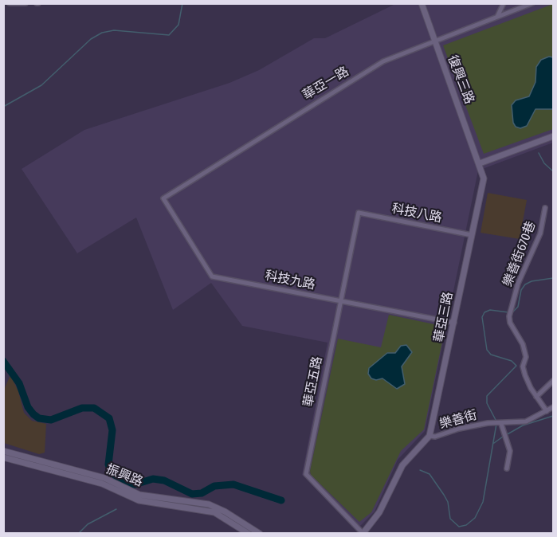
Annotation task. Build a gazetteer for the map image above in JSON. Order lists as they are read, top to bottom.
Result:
{
  "streets": {
    "street": [
      "復興三路",
      "華亞一路",
      "科技八路",
      "樂善街670巷",
      "科技九路",
      "華亞三路",
      "華亞五路",
      "樂善街",
      "振興路"
    ]
  },
  "crossings": [
    ["復興三路", "華亞一路"],
    ["復興三路", "華亞三路"],
    ["華亞一路", "科技九路"],
    ["科技八路", "華亞三路"],
    ["科技八路", "華亞五路"],
    ["科技九路", "華亞三路"],
    ["科技九路", "華亞五路"],
    ["華亞三路", "樂善街"]
  ]
}
